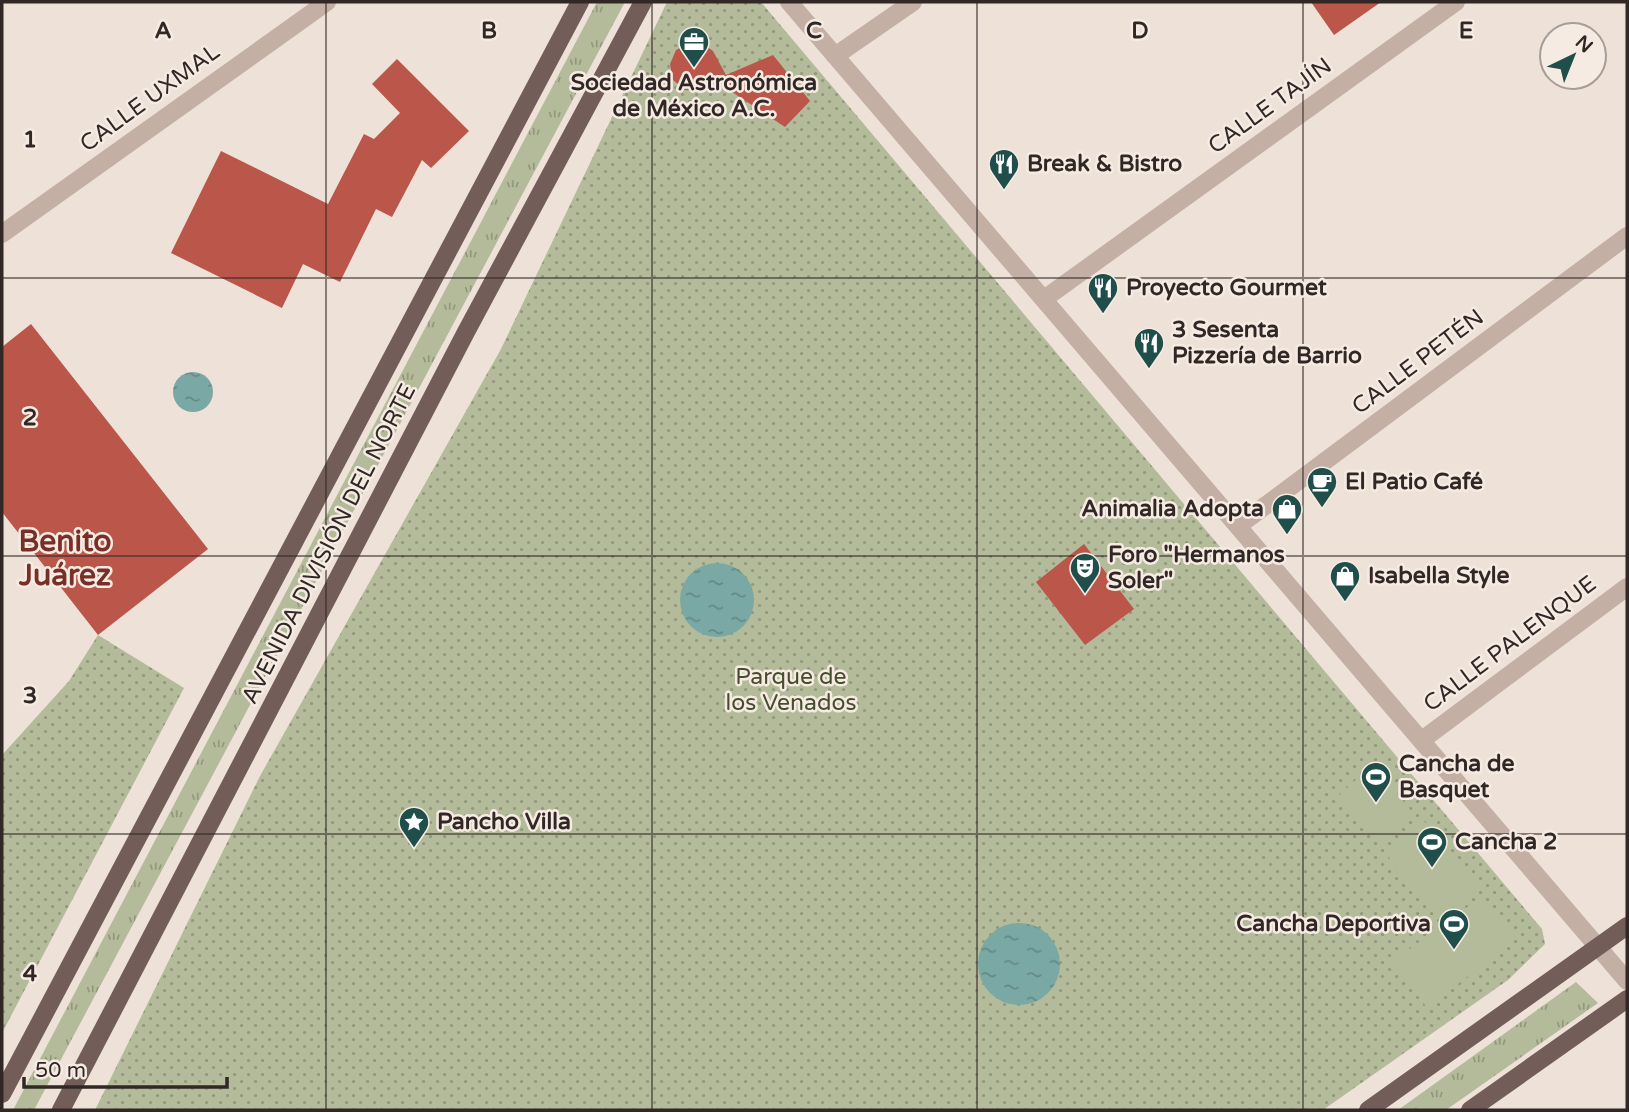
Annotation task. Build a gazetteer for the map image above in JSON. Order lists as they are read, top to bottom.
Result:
{
  "streets": {
    "main road": ["AVENIDA DIVISIÓN DEL NORTE"],
    "street": [
      "CALLE UXMAL",
      "CALLE TAJÍN",
      "CALLE PETÉN",
      "CALLE PALENQUE"
    ]
  },
  "districts": ["Benito Juárez"],
  "parks": ["Parque de los Venados"],
  "places": {
    "office": ["Sociedad Astronómica de México A.C."],
    "restaurant": ["Break & Bistro", "Proyecto Gourmet", "3 Sesenta Pizzería de Barrio"],
    "cafe": ["El Patio Café"],
    "shop": ["Animalia Adopta", "Isabella Style"],
    "theatre": ["Foro \"Hermanos Soler\""],
    "sports": ["Cancha de Basquet", "Cancha 2", "Cancha Deportiva"],
    "place": ["Pancho Villa"]
  },
  "scale_bar": "50 m",
  "north": "top right",
  "grid": {
    "columns": [
      "A",
      "B",
      "C",
      "D",
      "E"
    ],
    "rows": [
      "1",
      "2",
      "3",
      "4"
    ]
  }
}
